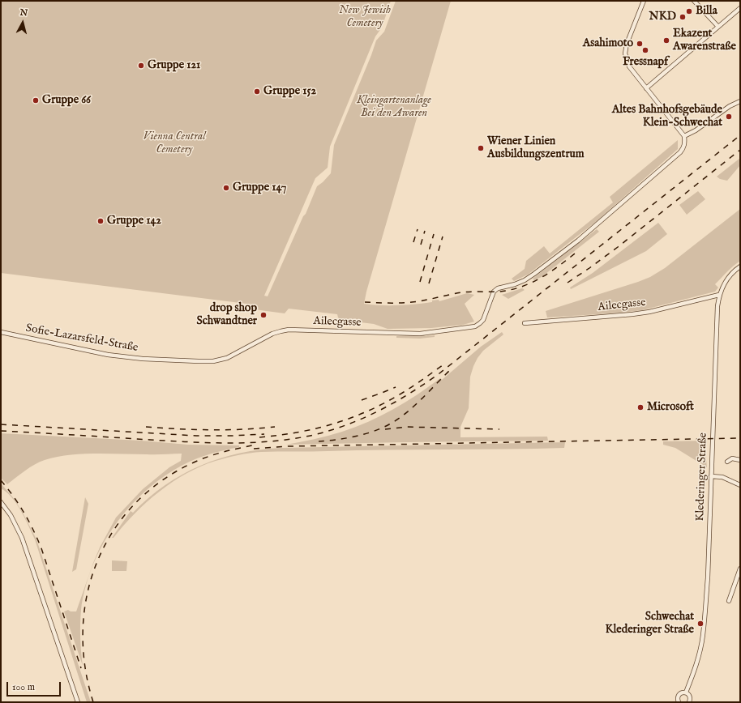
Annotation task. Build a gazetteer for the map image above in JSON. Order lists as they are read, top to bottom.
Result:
{
  "streets": {
    "street": ["Ailecgasse", "Sofie-Lazarsfeld-Straße", "Klederinger Straße"]
  },
  "crossings": [
    ["Ailecgasse", "Sofie-Lazarsfeld-Straße"],
    ["Ailecgasse", "Klederinger Straße"]
  ],
  "parks": ["New Jewish Cemetery", "Kleingartenanlage Bei den Awaren", "Vienna Central Cemetery"],
  "places": [
    "Billa",
    "NKD",
    "Ekazent Awarenstraße",
    "Asahimoto",
    "Fressnapf",
    "Gruppe 121",
    "Gruppe 152",
    "Gruppe 66",
    "Altes Bahnhofsgebäude Klein-Schwechat",
    "Wiener Linien Ausbildungszentrum",
    "Gruppe 147",
    "Gruppe 142",
    "drop shop Schwandtner",
    "Microsoft",
    "Schwechat Klederinger Straße"
  ],
  "scale_bar": "100 m",
  "north": "top"
}
